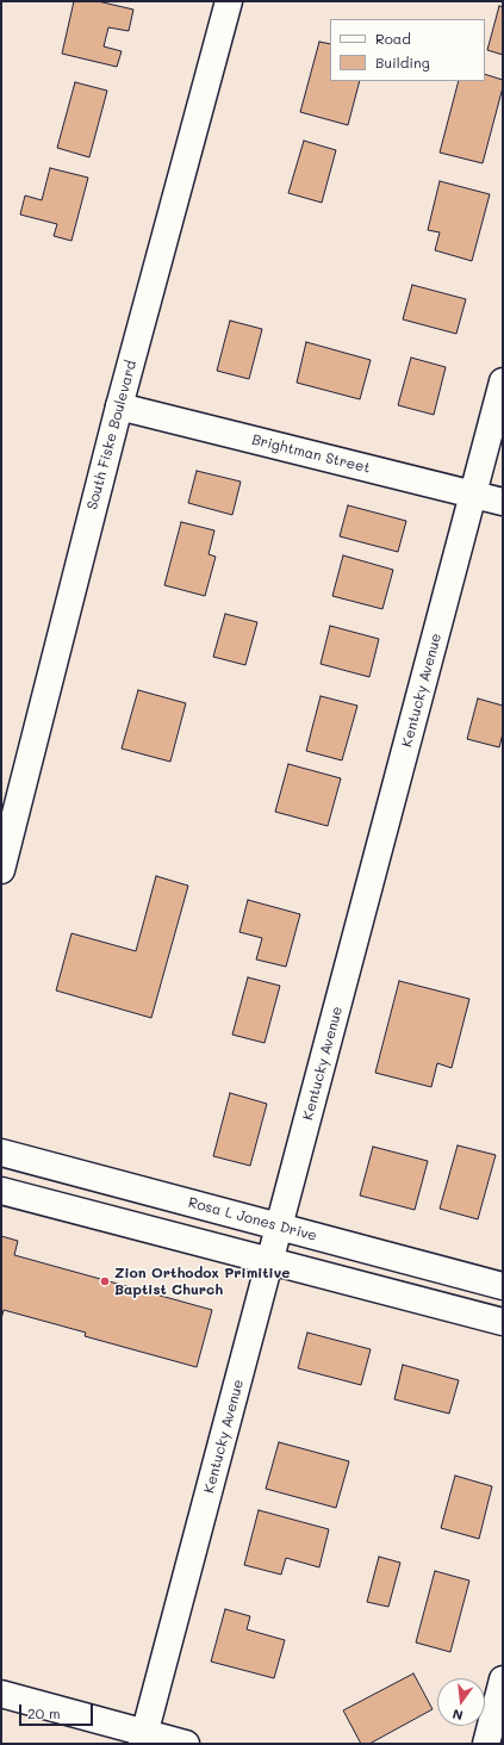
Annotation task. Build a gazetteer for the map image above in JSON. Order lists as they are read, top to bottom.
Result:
{
  "streets": {
    "street": [
      "South Fiske Boulevard",
      "Brightman Street",
      "Kentucky Avenue",
      "Rosa L Jones Drive"
    ]
  },
  "crossings": [
    ["South Fiske Boulevard", "Brightman Street"],
    ["Brightman Street", "Kentucky Avenue"],
    ["Kentucky Avenue", "Rosa L Jones Drive"]
  ],
  "places": ["Zion Orthodox Primitive Baptist Church"],
  "legend": ["Road", "Building"],
  "scale_bar": "20 m",
  "north": "bottom"
}
